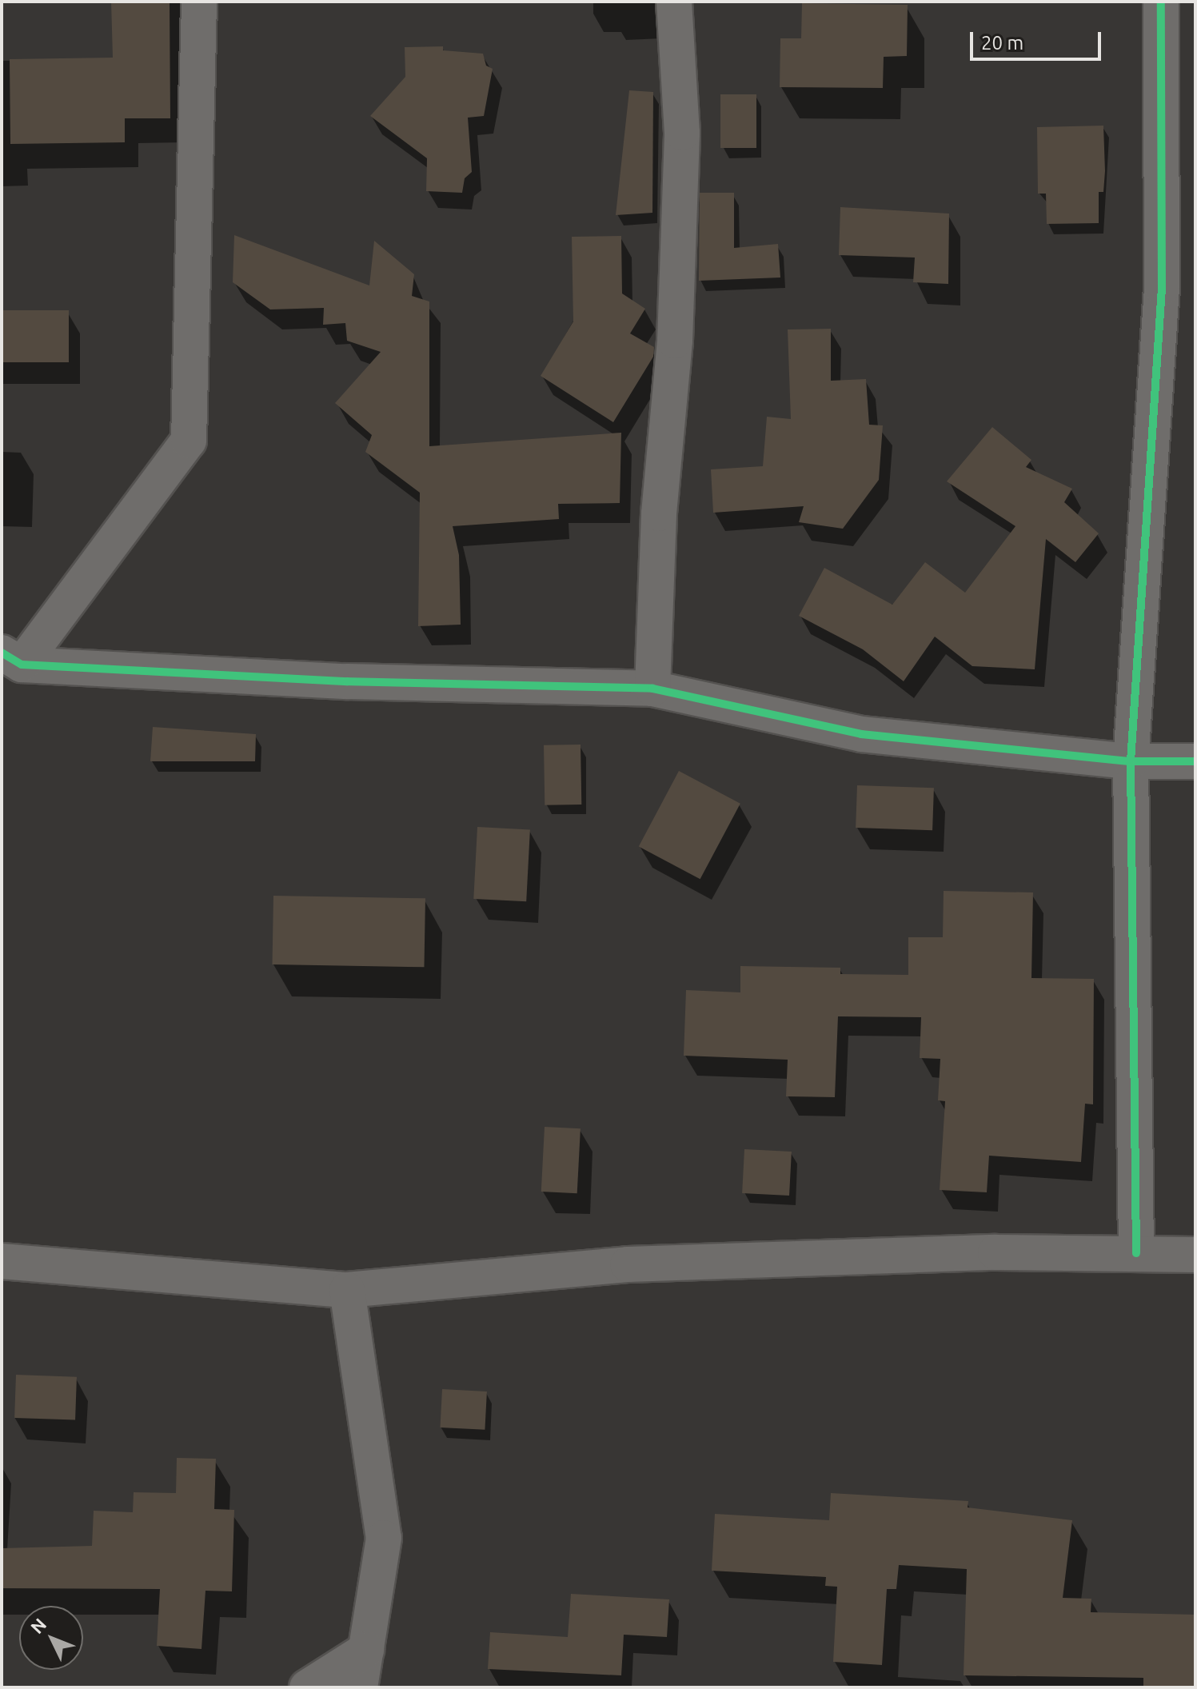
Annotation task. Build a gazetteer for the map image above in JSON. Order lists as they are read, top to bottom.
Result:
{
  "scale_bar": "20 m",
  "north": "top left"
}
